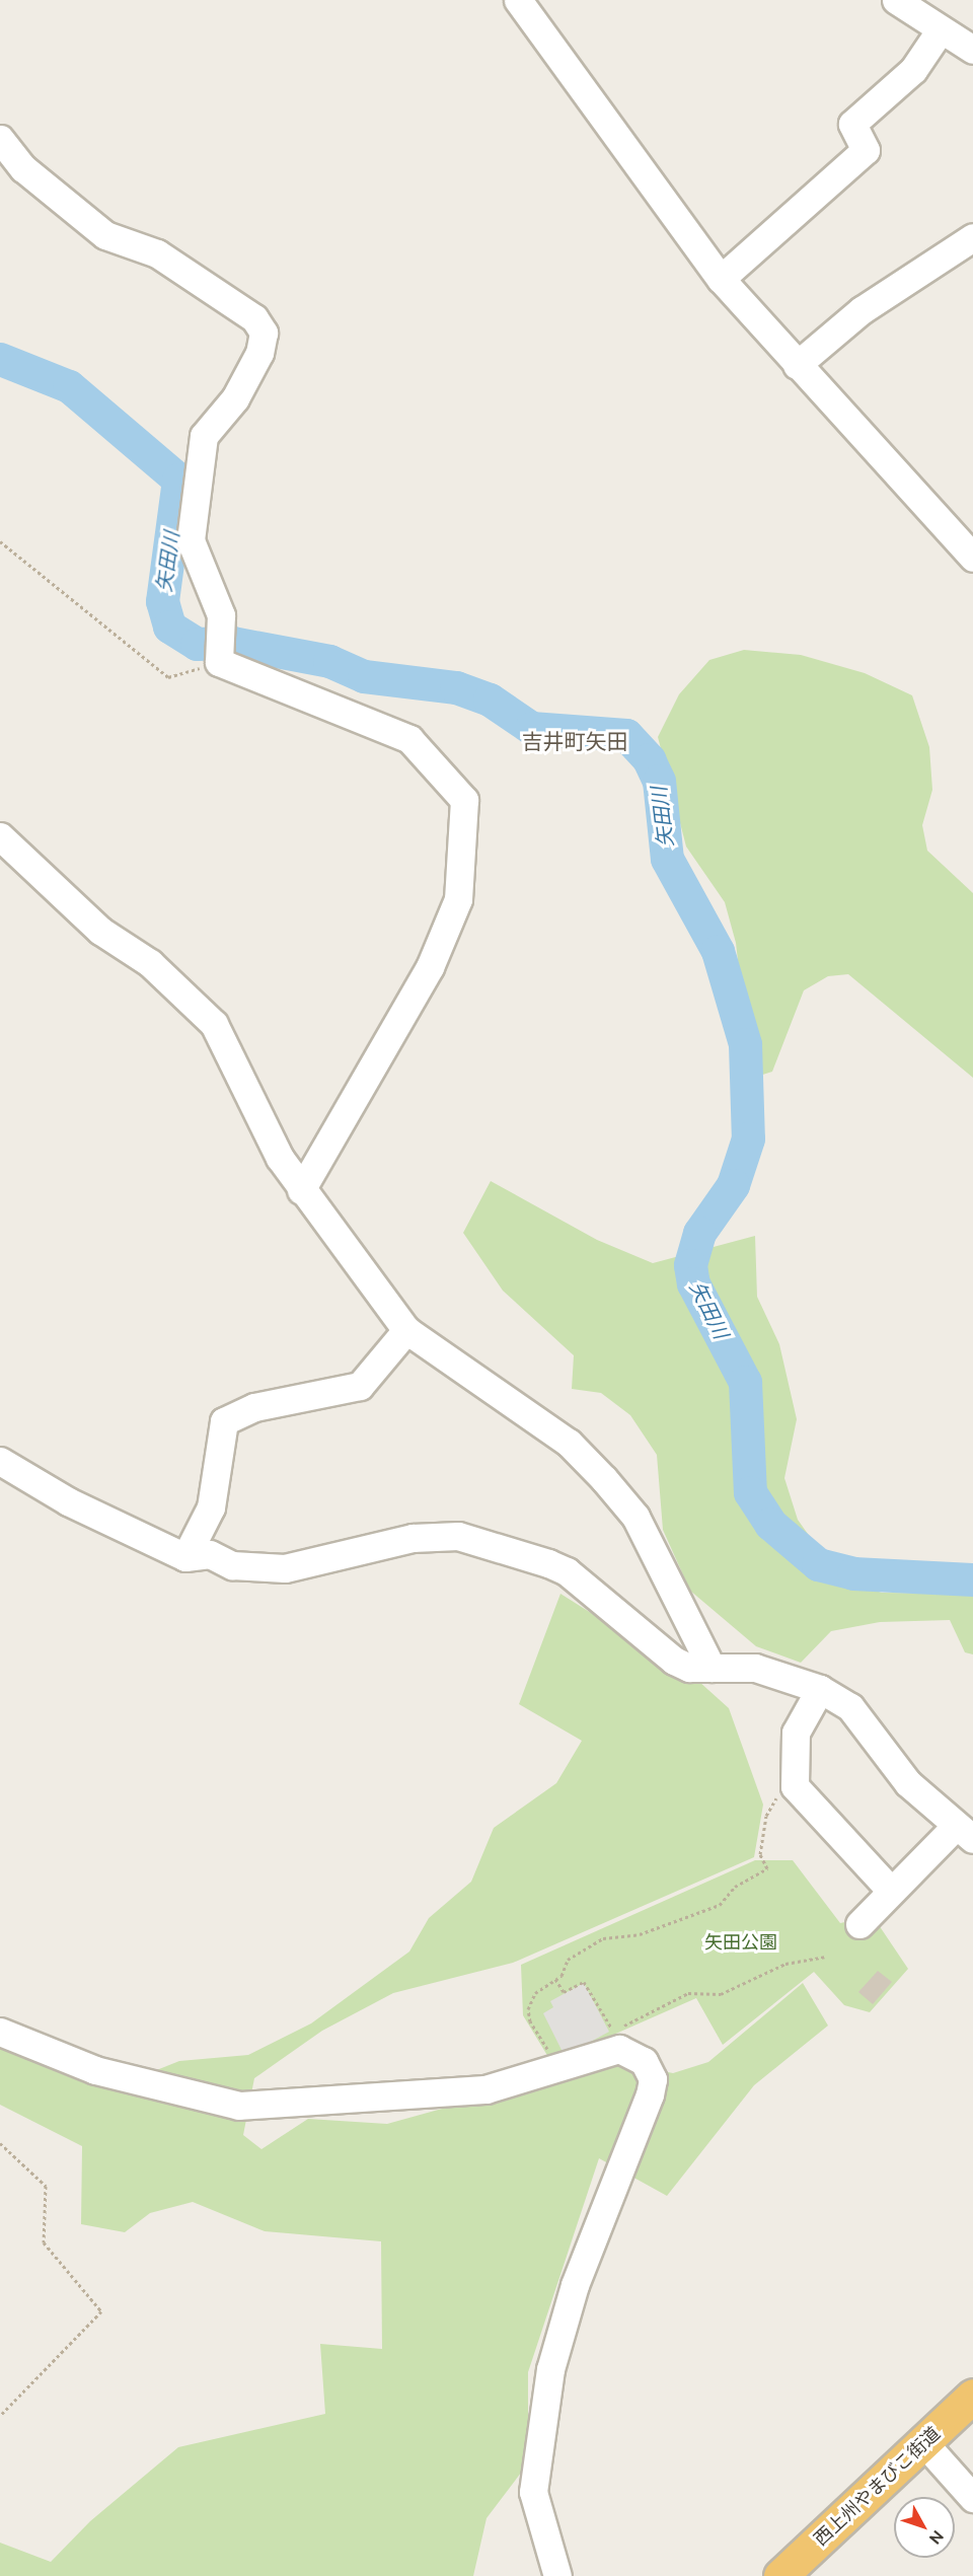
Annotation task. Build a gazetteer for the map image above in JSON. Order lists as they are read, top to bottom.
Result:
{
  "streets": {
    "highway": ["西上州やまびこ街道"]
  },
  "districts": ["吉井町矢田"],
  "water": ["矢田川"],
  "parks": ["矢田公園"],
  "north": "bottom right"
}
